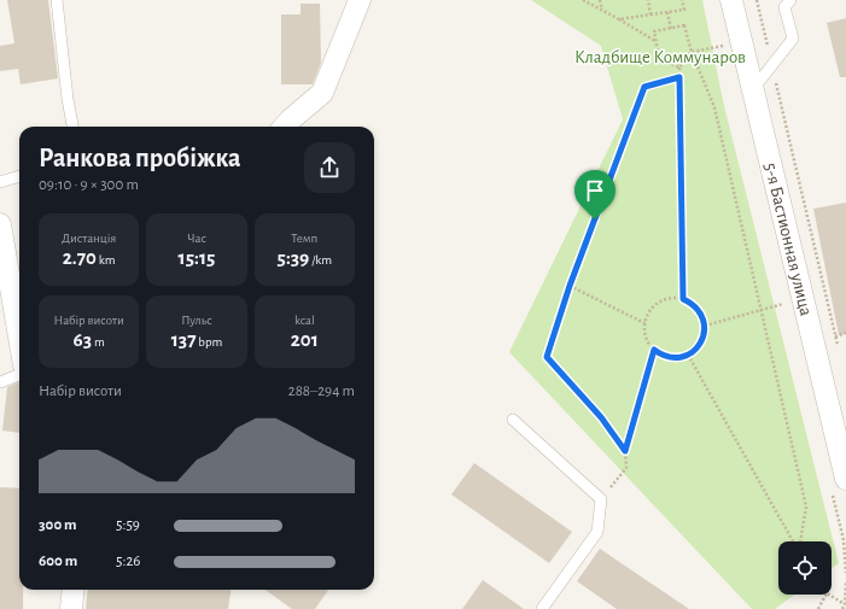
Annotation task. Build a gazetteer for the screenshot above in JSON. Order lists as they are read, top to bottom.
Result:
{
  "streets": {
    "street": ["5-я Бастионная улица"]
  },
  "parks": ["Кладбище Коммунаров"],
  "page": {
    "heading": ["Ранкова пробіжка", "09:10 · 9 × 300 m"],
    "stats": [
      ["Дистанція", "2.70 km"],
      ["Час", "15:15"],
      ["Темп", "5:39 /km"],
      ["Набір висоти", "63 m"],
      ["Пульс", "137 bpm"],
      ["kcal", "201"]
    ],
    "chart": ["Набір висоти", "288–294 m"],
    "list": [
      {
        "name": "300 m",
        "note": "5:59"
      },
      {
        "name": "600 m",
        "note": "5:26"
      }
    ]
  }
}
